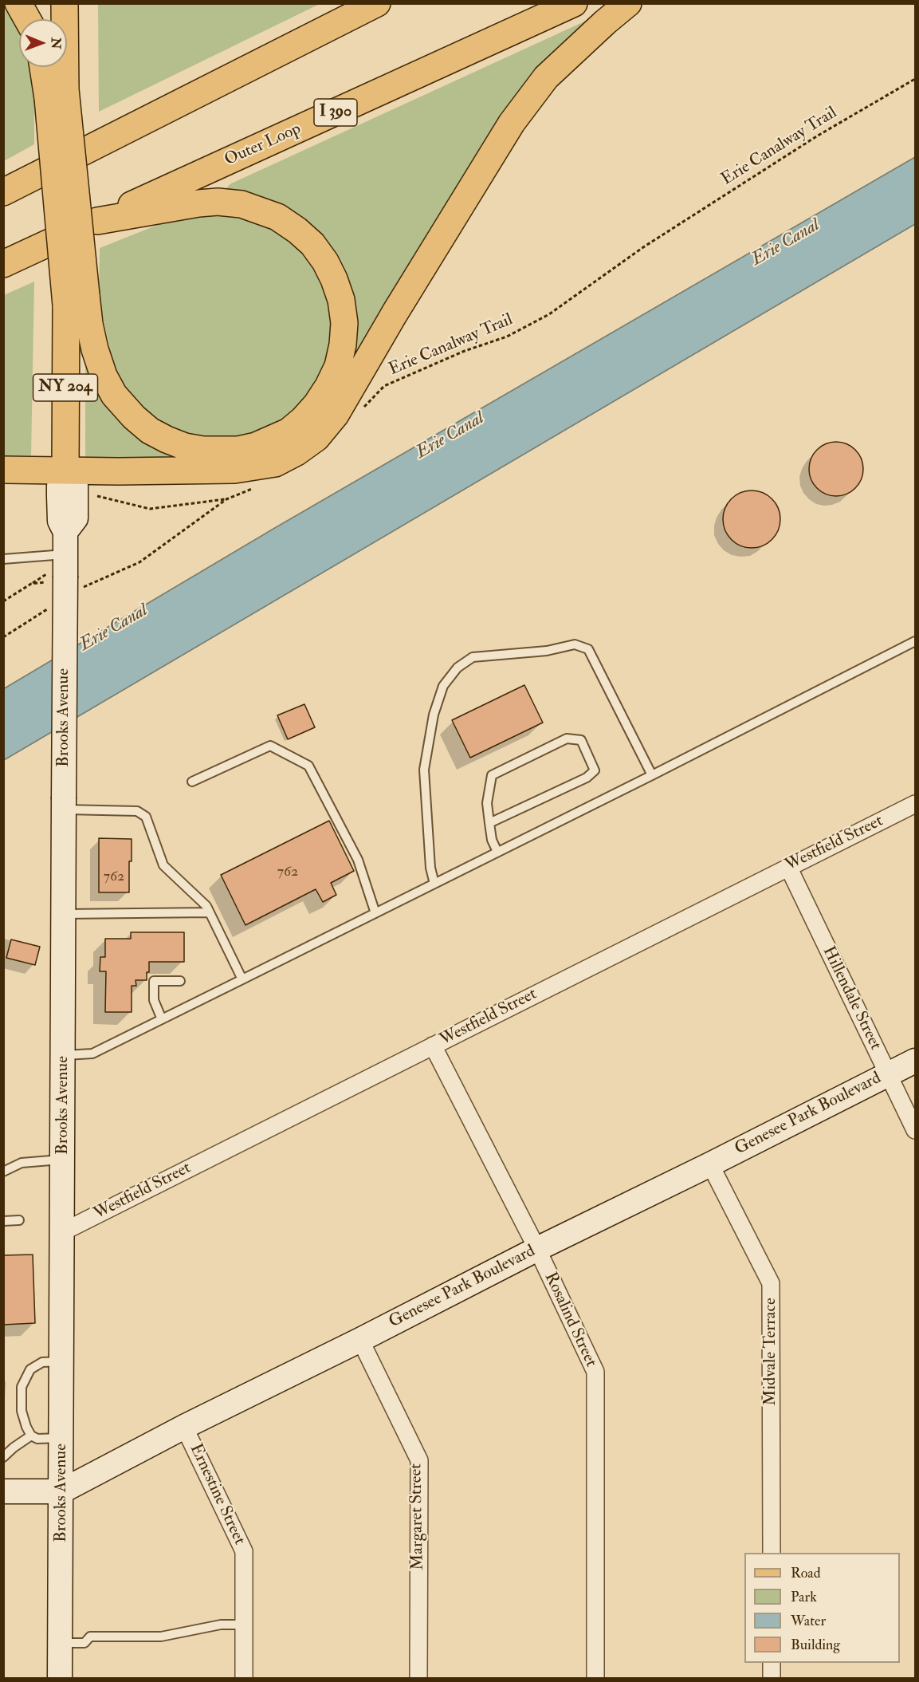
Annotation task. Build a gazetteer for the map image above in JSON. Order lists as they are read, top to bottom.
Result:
{
  "streets": {
    "main road": [
      "I 390",
      "Outer Loop",
      "NY 204",
      "Brooks Avenue",
      "Genesee Park Boulevard"
    ],
    "street": [
      "Westfield Street",
      "Hillendale Street",
      "Rosalind Street",
      "Midvale Terrace",
      "Ernestine Street",
      "Margaret Street"
    ],
    "path": ["Erie Canalway Trail"]
  },
  "crossings": [
    ["Brooks Avenue", "Westfield Street"],
    ["Brooks Avenue", "Genesee Park Boulevard"],
    ["Westfield Street", "Hillendale Street"],
    ["Westfield Street", "Rosalind Street"],
    ["Hillendale Street", "Genesee Park Boulevard"],
    ["Genesee Park Boulevard", "Rosalind Street"],
    ["Genesee Park Boulevard", "Midvale Terrace"],
    ["Genesee Park Boulevard", "Ernestine Street"],
    ["Genesee Park Boulevard", "Margaret Street"]
  ],
  "water": ["Erie Canal"],
  "house_numbers": ["762", "762"],
  "legend": [
    "Road",
    "Park",
    "Water",
    "Building"
  ],
  "north": "right"
}
